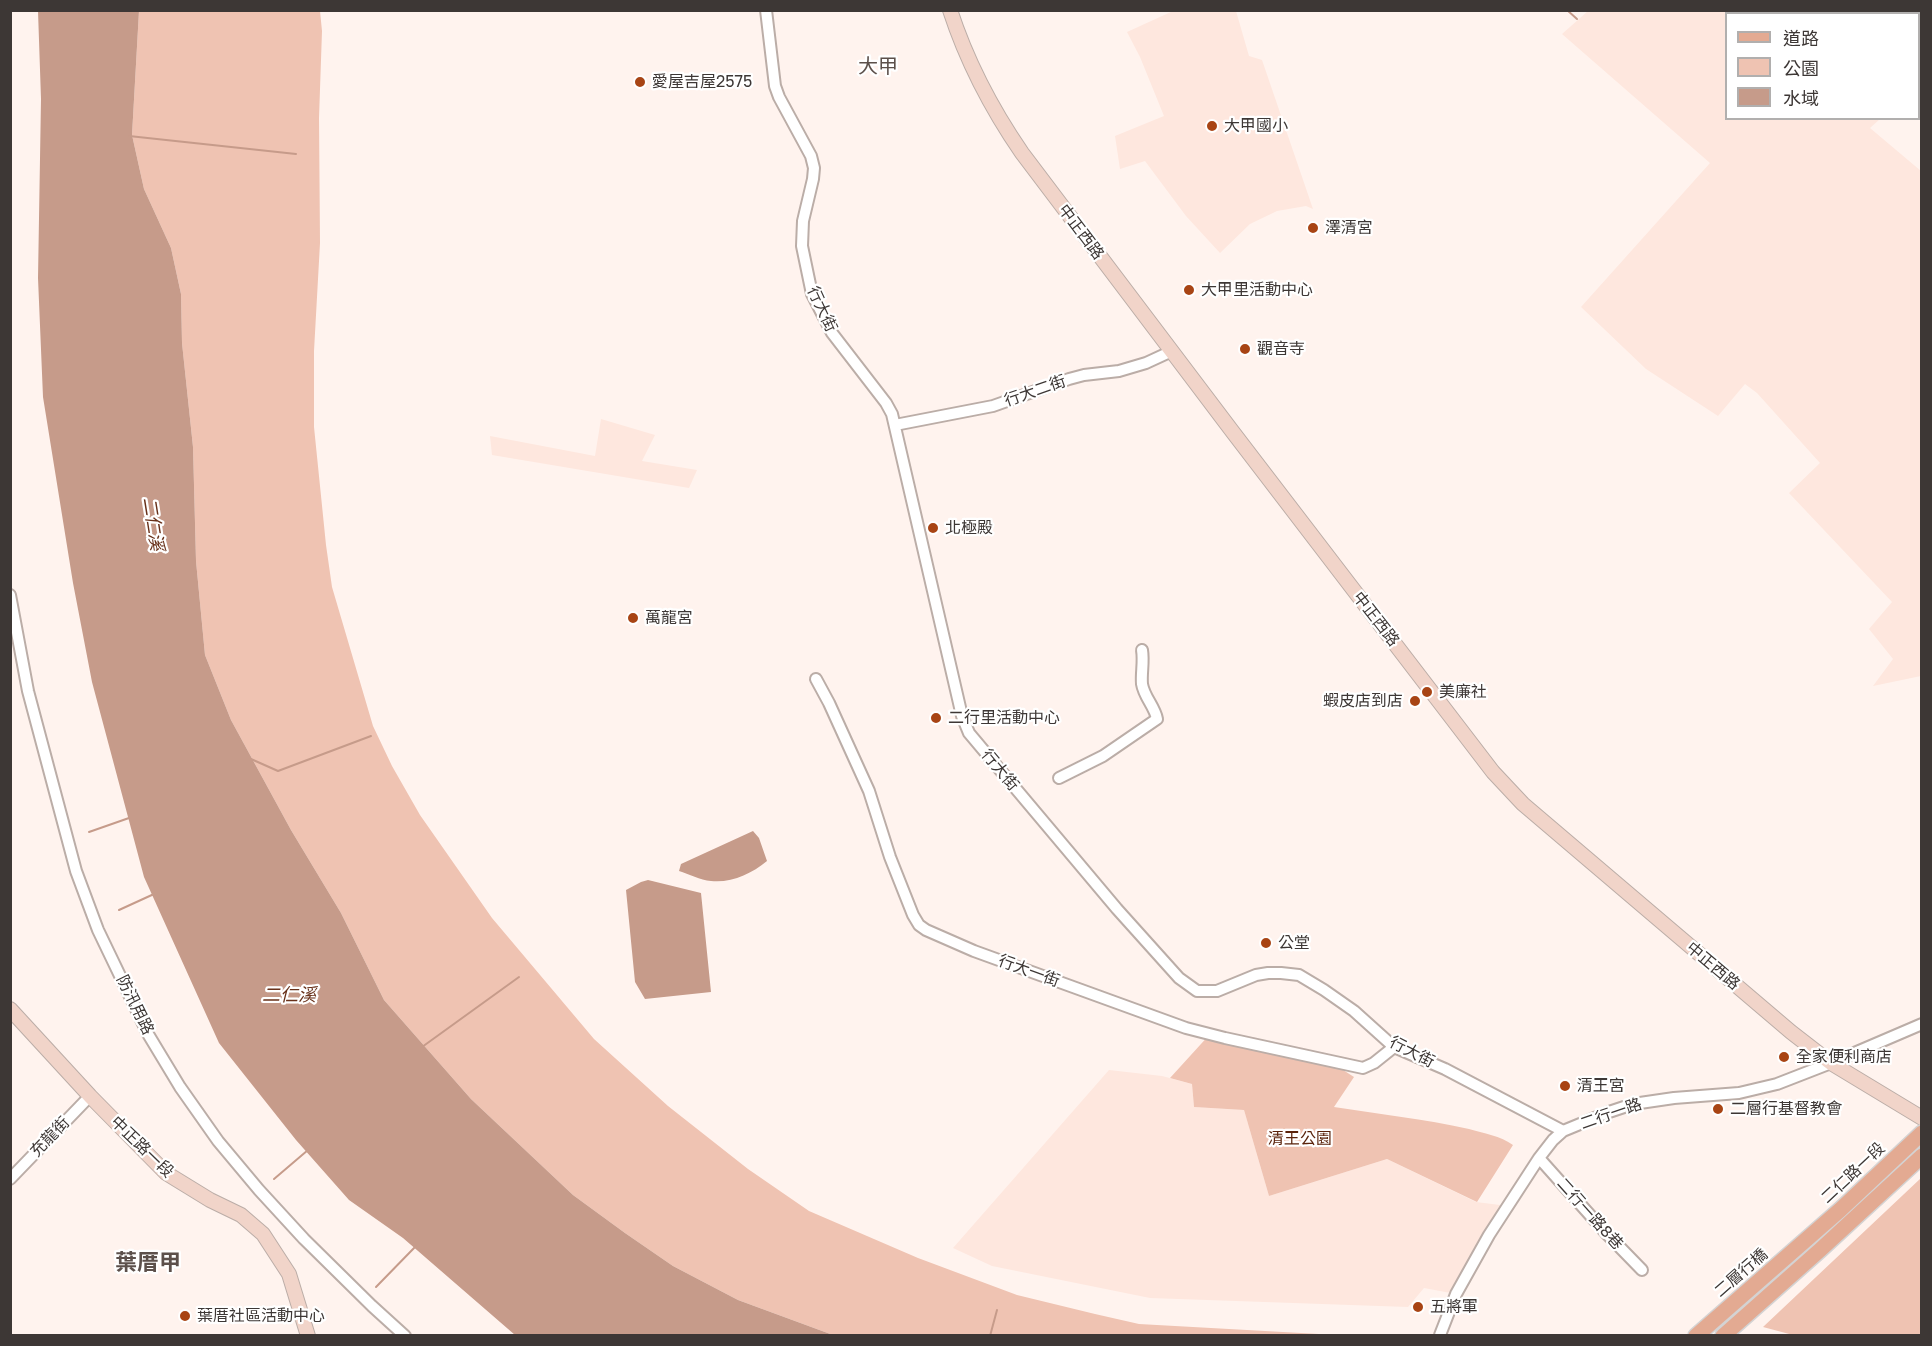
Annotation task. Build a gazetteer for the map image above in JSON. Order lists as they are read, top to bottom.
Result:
{
  "streets": {
    "main road": ["二仁路一段", "二層行橋"],
    "street": [
      "中正西路",
      "行大街",
      "行大二街",
      "行大一街",
      "防汛用路",
      "二行一路",
      "充龍街",
      "中正路一段",
      "二行一路8巷"
    ]
  },
  "crossings": [
    ["中正西路", "行大二街"],
    ["中正西路", "二行一路"],
    ["行大街", "行大二街"],
    ["行大街", "行大一街"],
    ["行大街", "二行一路"],
    ["二行一路", "二行一路8巷"],
    ["充龍街", "中正路一段"],
    ["二仁路一段", "二層行橋"]
  ],
  "districts": ["大甲", "葉厝甲"],
  "water": ["二仁溪"],
  "parks": ["清王公園"],
  "places": [
    "愛屋吉屋2575",
    "大甲國小",
    "澤清宮",
    "大甲里活動中心",
    "觀音寺",
    "北極殿",
    "萬龍宮",
    "美廉社",
    "蝦皮店到店",
    "二行里活動中心",
    "公堂",
    "全家便利商店",
    "清王宮",
    "二層行基督教會",
    "五將軍",
    "葉厝社區活動中心"
  ],
  "legend": ["道路", "公園", "水域"]
}
